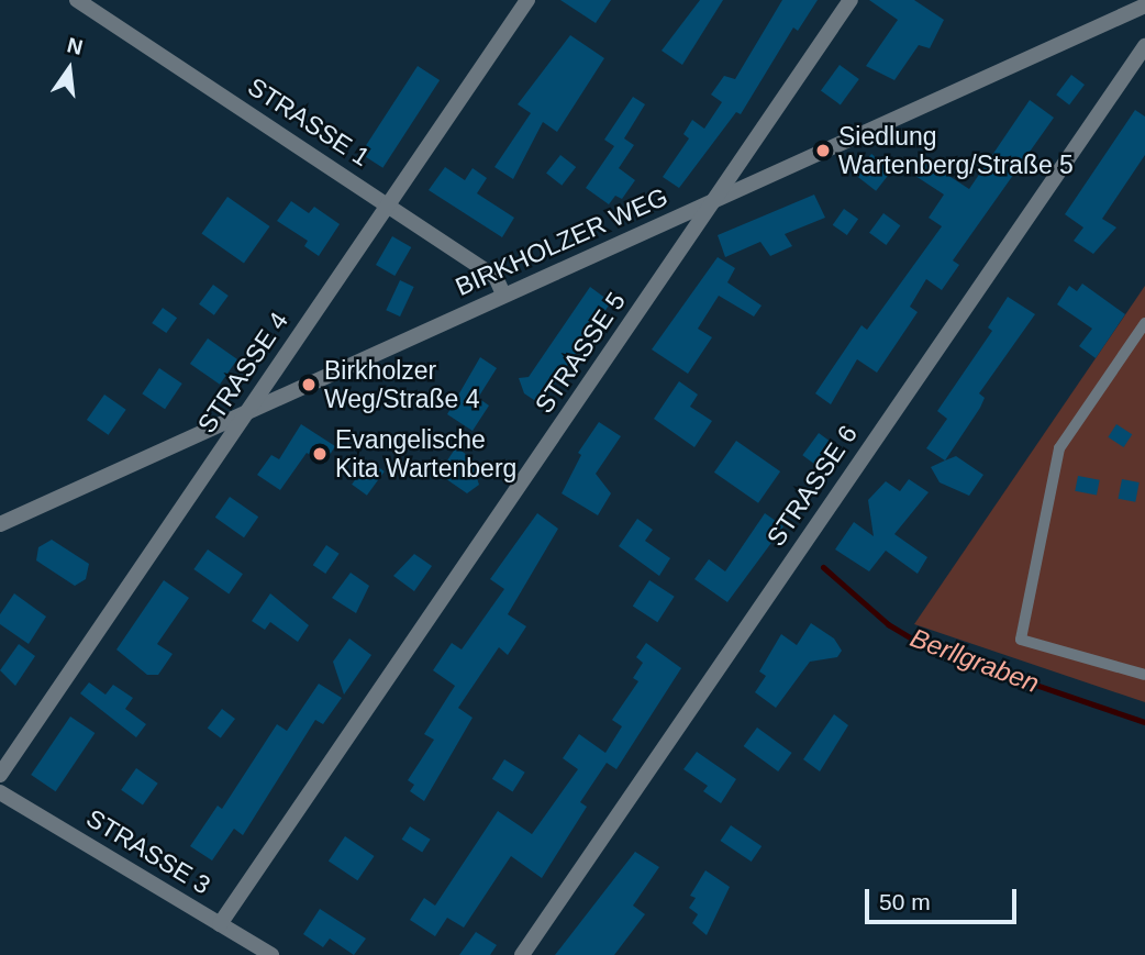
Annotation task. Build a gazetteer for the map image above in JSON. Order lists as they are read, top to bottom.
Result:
{
  "streets": {
    "street": [
      "STRASSE 1",
      "BIRKHOLZER WEG",
      "STRASSE 5",
      "STRASSE 4",
      "STRASSE 6",
      "STRASSE 3"
    ]
  },
  "crossings": [
    ["STRASSE 1", "BIRKHOLZER WEG"],
    ["STRASSE 1", "STRASSE 4"],
    ["BIRKHOLZER WEG", "STRASSE 5"],
    ["BIRKHOLZER WEG", "STRASSE 4"],
    ["STRASSE 5", "STRASSE 3"]
  ],
  "water": ["Berllgraben"],
  "places": ["Siedlung Wartenberg/Straße 5", "Birkholzer Weg/Straße 4", "Evangelische Kita Wartenberg"],
  "scale_bar": "50 m",
  "north": "top"
}
